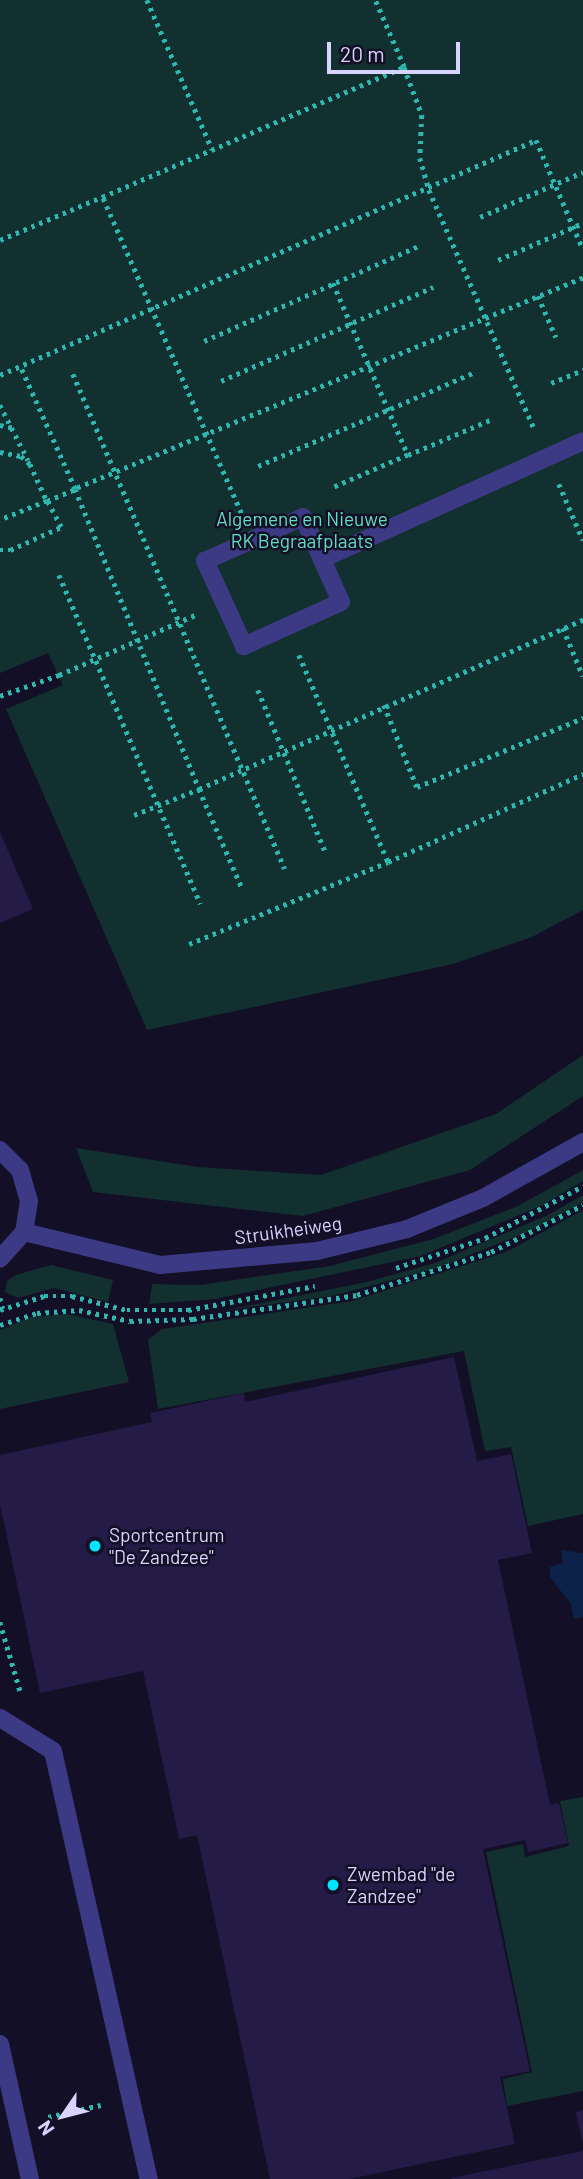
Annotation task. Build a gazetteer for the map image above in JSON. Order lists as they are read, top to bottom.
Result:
{
  "streets": {
    "street": ["Struikheiweg"]
  },
  "parks": ["Algemene en Nieuwe RK Begraafplaats"],
  "places": ["Sportcentrum \"De Zandzee\"", "Zwembad \"de Zandzee\""],
  "scale_bar": "20 m",
  "north": "bottom left"
}
